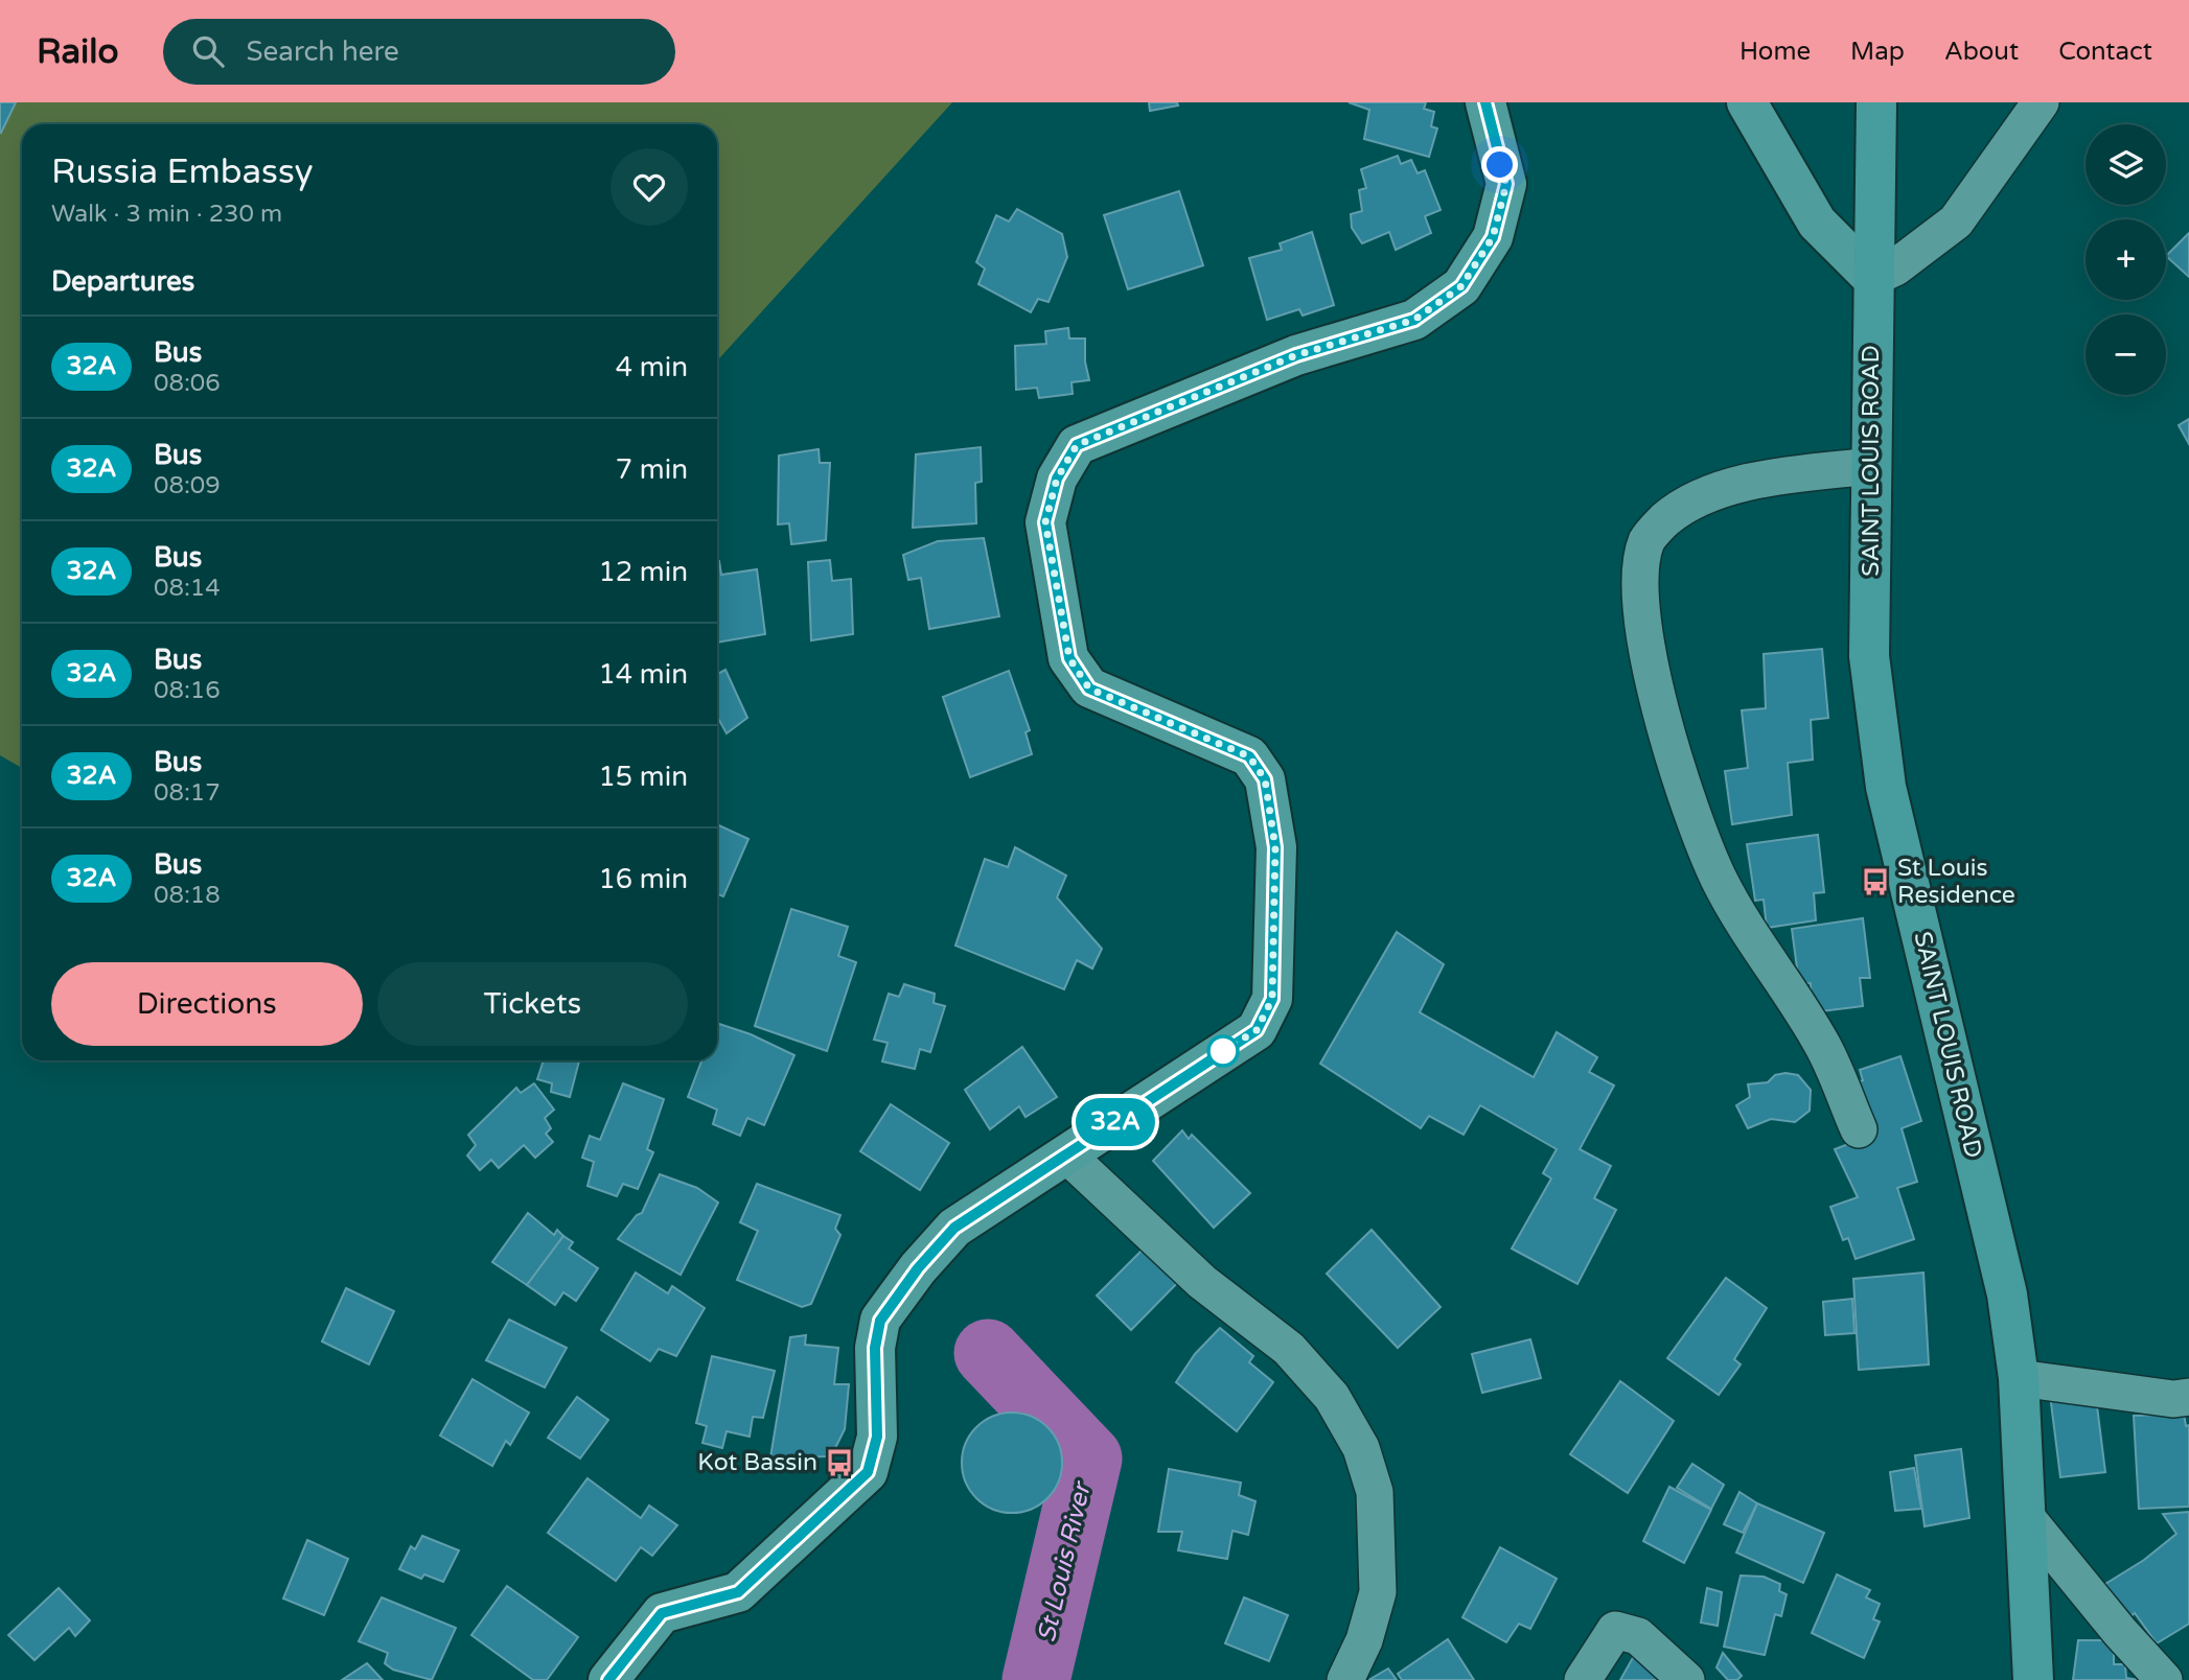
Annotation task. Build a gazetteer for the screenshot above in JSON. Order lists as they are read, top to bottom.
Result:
{
  "streets": {
    "main road": ["SAINT LOUIS ROAD"]
  },
  "water": ["St Louis River"],
  "places": {
    "bus stop": ["St Louis Residence", "Kot Bassin"]
  },
  "lines": ["bus line 32A"],
  "page": {
    "header": "Railo",
    "search": "Search here",
    "nav": [
      "Home",
      "Map",
      "About",
      "Contact"
    ],
    "on_map": "32A",
    "map_buttons": ["+", "−"],
    "heading": [
      ["Russia Embassy", "Walk · 3 min · 230 m"],
      "Departures"
    ],
    "list": [
      {
        "mark": "32A",
        "name": "Bus",
        "note": "08:06",
        "value": "4 min"
      },
      {
        "mark": "32A",
        "name": "Bus",
        "note": "08:09",
        "value": "7 min"
      },
      {
        "mark": "32A",
        "name": "Bus",
        "note": "08:14",
        "value": "12 min"
      },
      {
        "mark": "32A",
        "name": "Bus",
        "note": "08:16",
        "value": "14 min"
      },
      {
        "mark": "32A",
        "name": "Bus",
        "note": "08:17",
        "value": "15 min"
      },
      {
        "mark": "32A",
        "name": "Bus",
        "note": "08:18",
        "value": "16 min"
      }
    ],
    "buttons": ["Directions", "Tickets"]
  }
}
